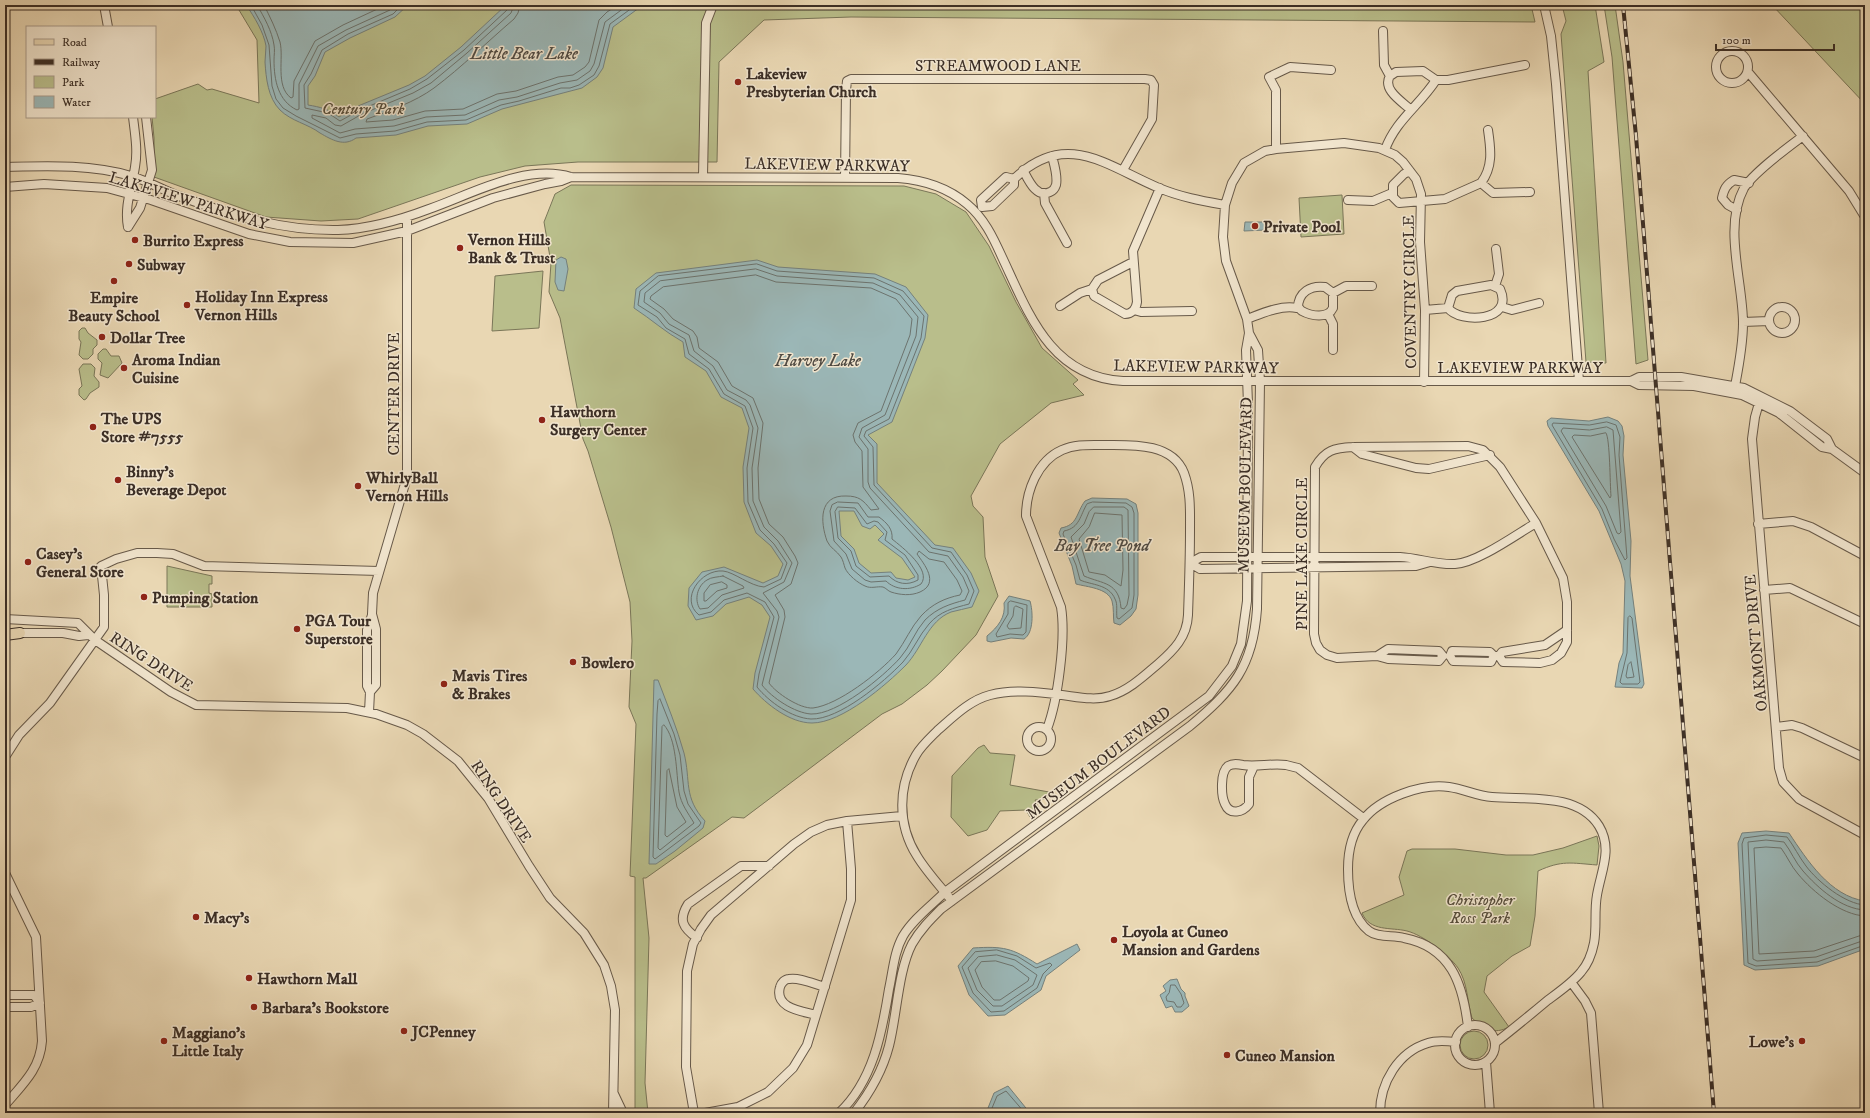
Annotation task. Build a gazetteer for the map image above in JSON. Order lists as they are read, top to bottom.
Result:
{
  "streets": {
    "street": [
      "STREAMWOOD LANE",
      "LAKEVIEW PARKWAY",
      "COVENTRY CIRCLE",
      "CENTER DRIVE",
      "MUSEUM BOULEVARD",
      "PINE LAKE CIRCLE",
      "OAKMONT DRIVE",
      "RING DRIVE"
    ]
  },
  "crossings": [
    ["STREAMWOOD LANE", "LAKEVIEW PARKWAY"],
    ["LAKEVIEW PARKWAY", "COVENTRY CIRCLE"],
    ["LAKEVIEW PARKWAY", "CENTER DRIVE"],
    ["LAKEVIEW PARKWAY", "MUSEUM BOULEVARD"],
    ["LAKEVIEW PARKWAY", "OAKMONT DRIVE"],
    ["COVENTRY CIRCLE", "MUSEUM BOULEVARD"],
    ["CENTER DRIVE", "RING DRIVE"]
  ],
  "water": ["Little Bear Lake", "Harvey Lake", "Bay Tree Pond"],
  "parks": ["Century Park", "Christopher Ross Park"],
  "places": [
    "Lakeview Presbyterian Church",
    "Private Pool",
    "Burrito Express",
    "Vernon Hills Bank & Trust",
    "Subway",
    "Empire Beauty School",
    "Holiday Inn Express Vernon Hills",
    "Dollar Tree",
    "Aroma Indian Cuisine",
    "Hawthorn Surgery Center",
    "The UPS Store #7555",
    "Binny's Beverage Depot",
    "WhirlyBall Vernon Hills",
    "Casey's General Store",
    "Pumping Station",
    "PGA Tour Superstore",
    "Bowlero",
    "Mavis Tires & Brakes",
    "Macy's",
    "Loyola at Cuneo Mansion and Gardens",
    "Hawthorn Mall",
    "Barbara's Bookstore",
    "JCPenney",
    "Maggiano's Little Italy",
    "Lowe's",
    "Cuneo Mansion"
  ],
  "legend": [
    "Road",
    "Railway",
    "Park",
    "Water"
  ],
  "scale_bar": "100 m"
}
